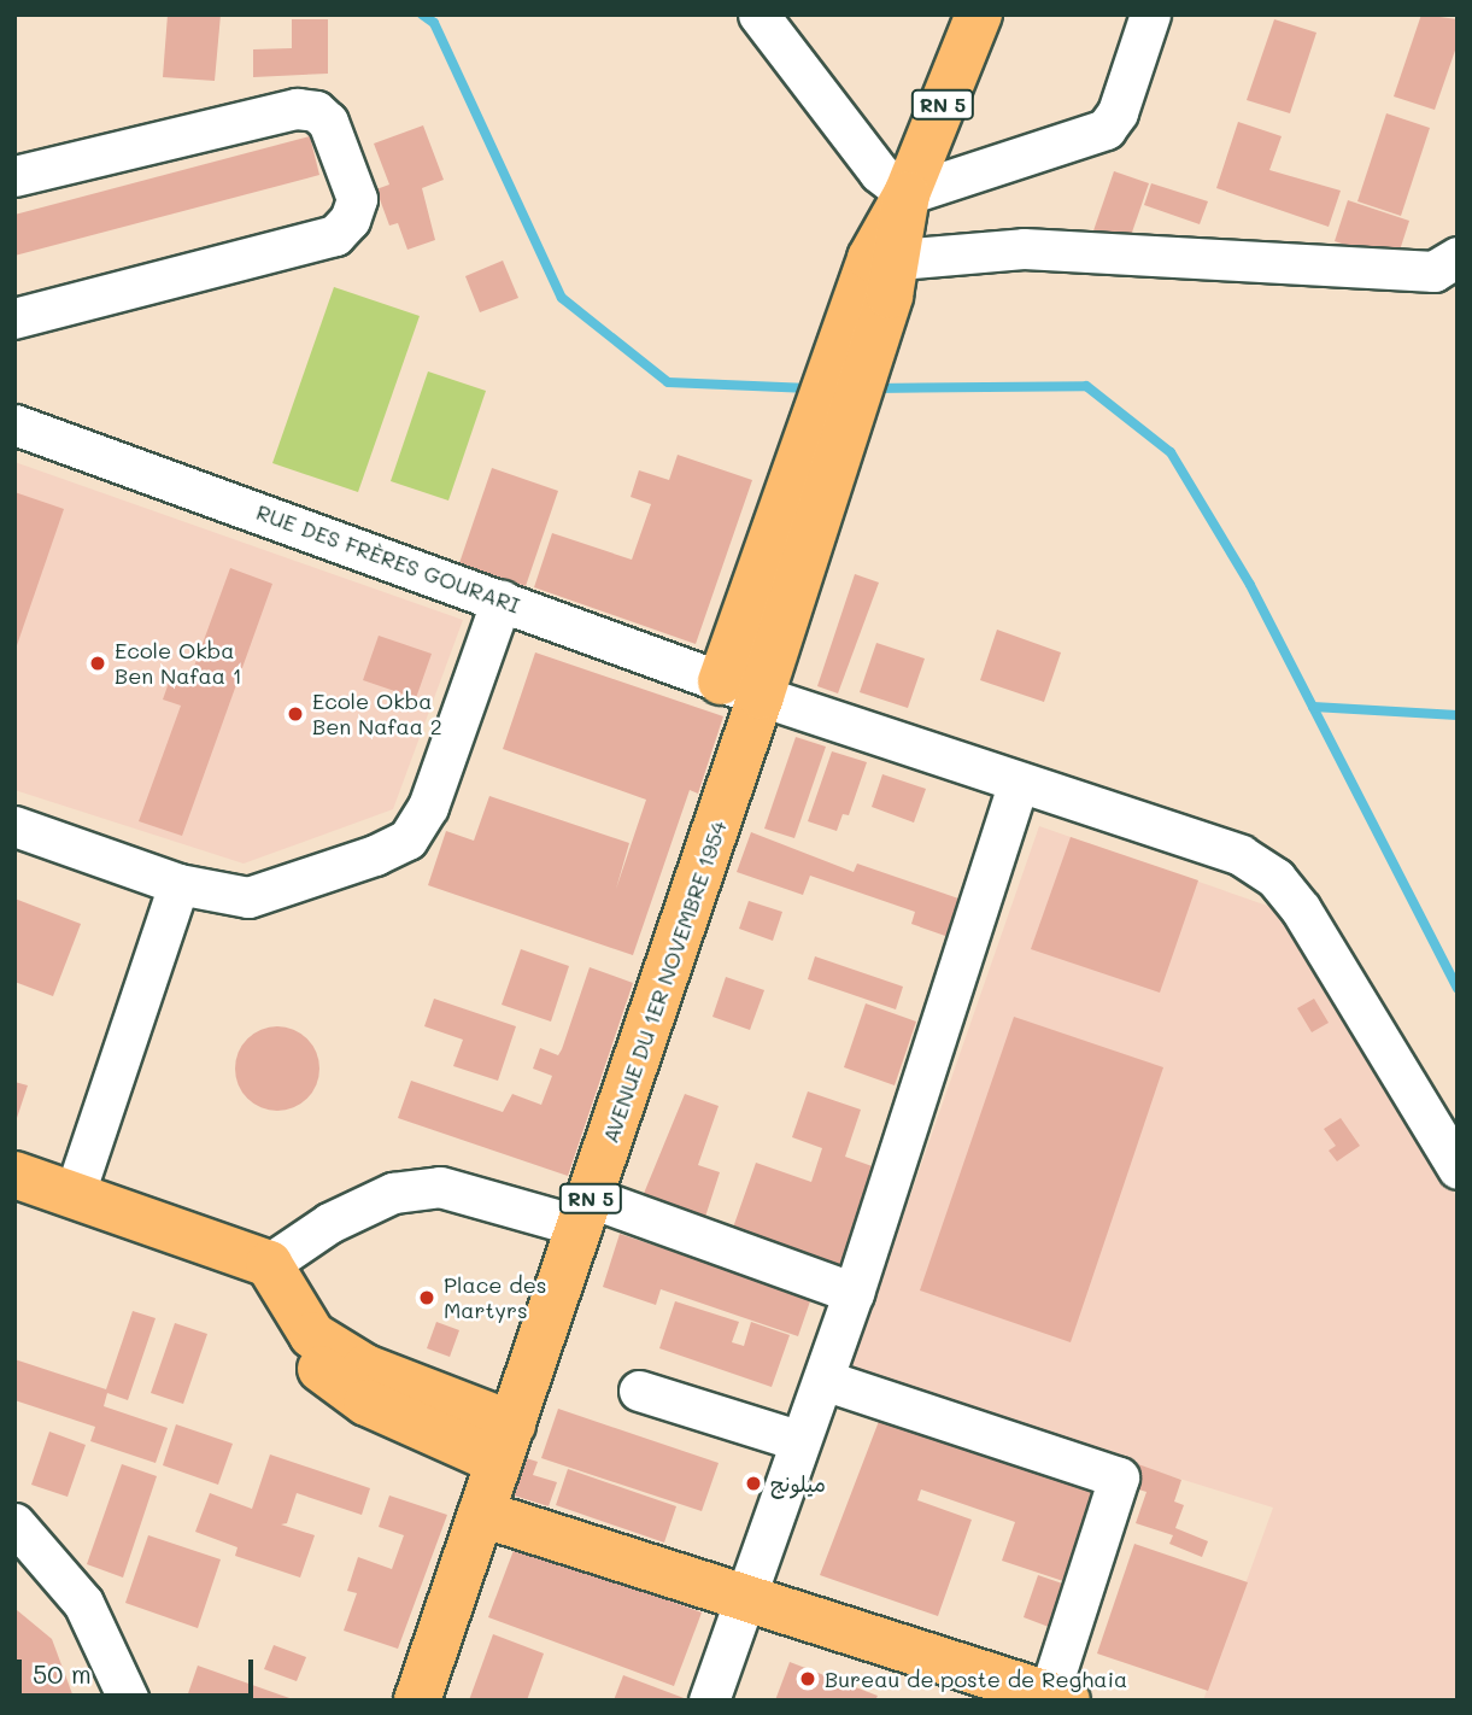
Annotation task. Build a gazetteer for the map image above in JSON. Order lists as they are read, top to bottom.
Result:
{
  "streets": {
    "main road": ["RN 5", "AVENUE DU 1ER NOVEMBRE 1954"],
    "street": ["RUE DES FRÈRES GOURARI"]
  },
  "crossings": [
    ["RN 5", "AVENUE DU 1ER NOVEMBRE 1954"],
    ["RUE DES FRÈRES GOURARI", "AVENUE DU 1ER NOVEMBRE 1954"]
  ],
  "places": [
    "Ecole Okba Ben Nafaa 1",
    "Ecole Okba Ben Nafaa 2",
    "Place des Martyrs",
    "ميلونج",
    "Bureau de poste de Reghaia"
  ],
  "scale_bar": "50 m"
}
